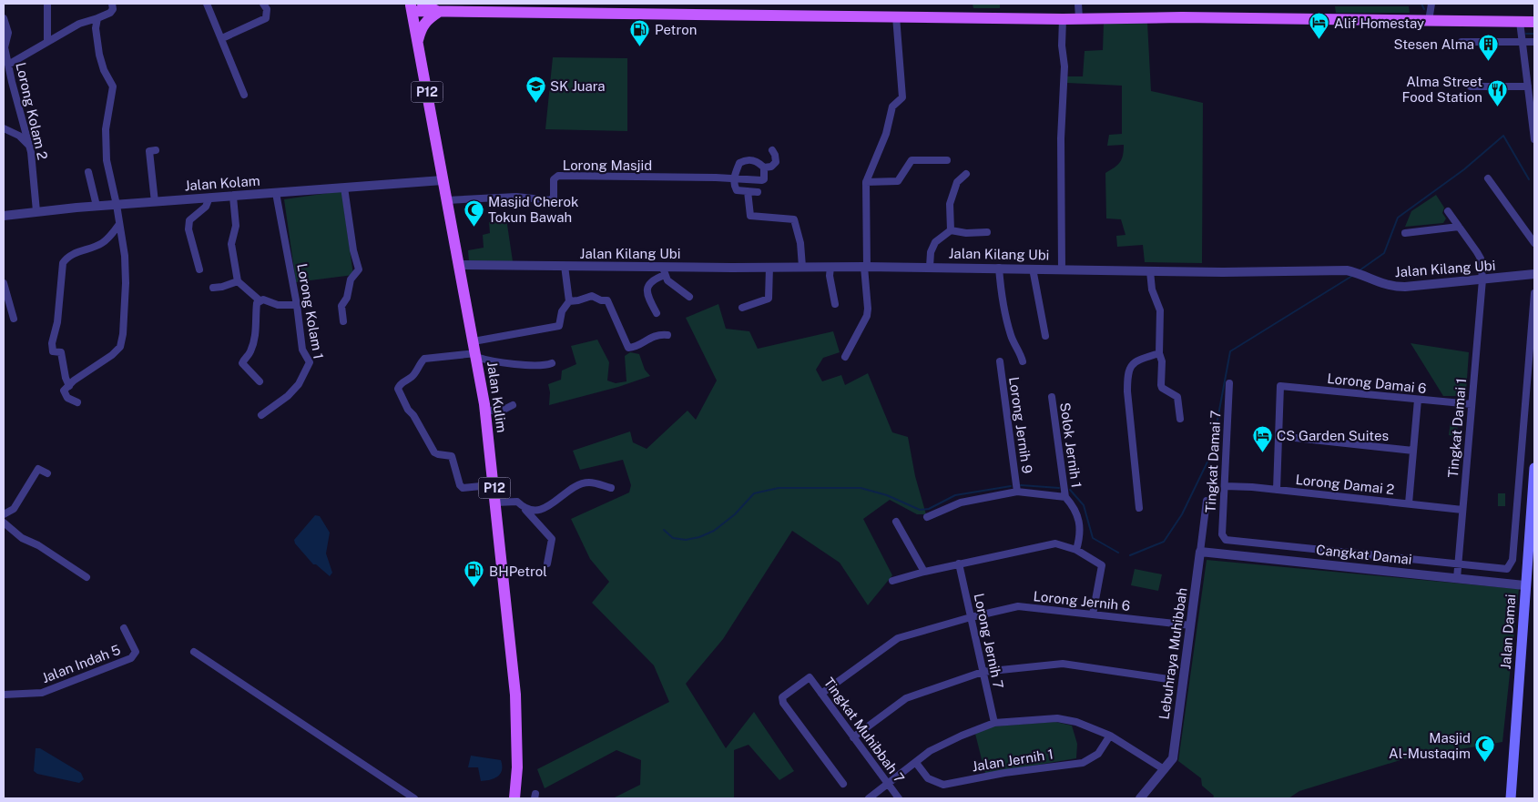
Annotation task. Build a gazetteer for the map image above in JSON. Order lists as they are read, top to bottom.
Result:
{
  "streets": {
    "main road": ["P12", "Jalan Kulim", "Jalan Damai"],
    "street": [
      "Lorong Kolam 2",
      "Lorong Masjid",
      "Jalan Kolam",
      "Jalan Kilang Ubi",
      "Lorong Kolam 1",
      "Lorong Damai 6",
      "Lorong Jernih 9",
      "Tingkat Damai 1",
      "Solok Jernih 1",
      "Tingkat Damai 7",
      "Lorong Damai 2",
      "Cangkat Damai",
      "Lorong Jernih 6",
      "Lorong Jernih 7",
      "Lebuhraya Muhibbah",
      "Jalan Indah 5",
      "Tingkat Muhibbah 7",
      "Jalan Jernih 1"
    ]
  },
  "crossings": [
    ["Lorong Kolam 2", "Jalan Kolam"],
    ["Lorong Masjid", "Jalan Kulim"],
    ["Jalan Kolam", "Lorong Kolam 1"],
    ["Jalan Kolam", "Jalan Kulim"],
    ["Jalan Kilang Ubi", "Jalan Kulim"],
    ["Jalan Kilang Ubi", "Tingkat Damai 1"],
    ["Lorong Damai 6", "Tingkat Damai 1"],
    ["Tingkat Damai 1", "Lorong Damai 2"],
    ["Tingkat Damai 1", "Cangkat Damai"],
    ["Tingkat Damai 7", "Lorong Damai 2"],
    ["Tingkat Damai 7", "Cangkat Damai"],
    ["Cangkat Damai", "Jalan Damai"],
    ["Cangkat Damai", "Lebuhraya Muhibbah"],
    ["Lorong Jernih 6", "Lorong Jernih 7"],
    ["Lorong Jernih 6", "Lebuhraya Muhibbah"],
    ["Lorong Jernih 6", "Tingkat Muhibbah 7"]
  ],
  "places": {
    "hotel": ["Alif Homestay", "CS Garden Suites"],
    "fuel station": ["Petron", "BHPetrol"],
    "building": ["Stesen Alma"],
    "school or university": ["SK Juara"],
    "restaurant": ["Alma Street Food Station"],
    "mosque": ["Masjid Cherok Tokun Bawah", "Masjid Al-Mustaqim"]
  }
}
